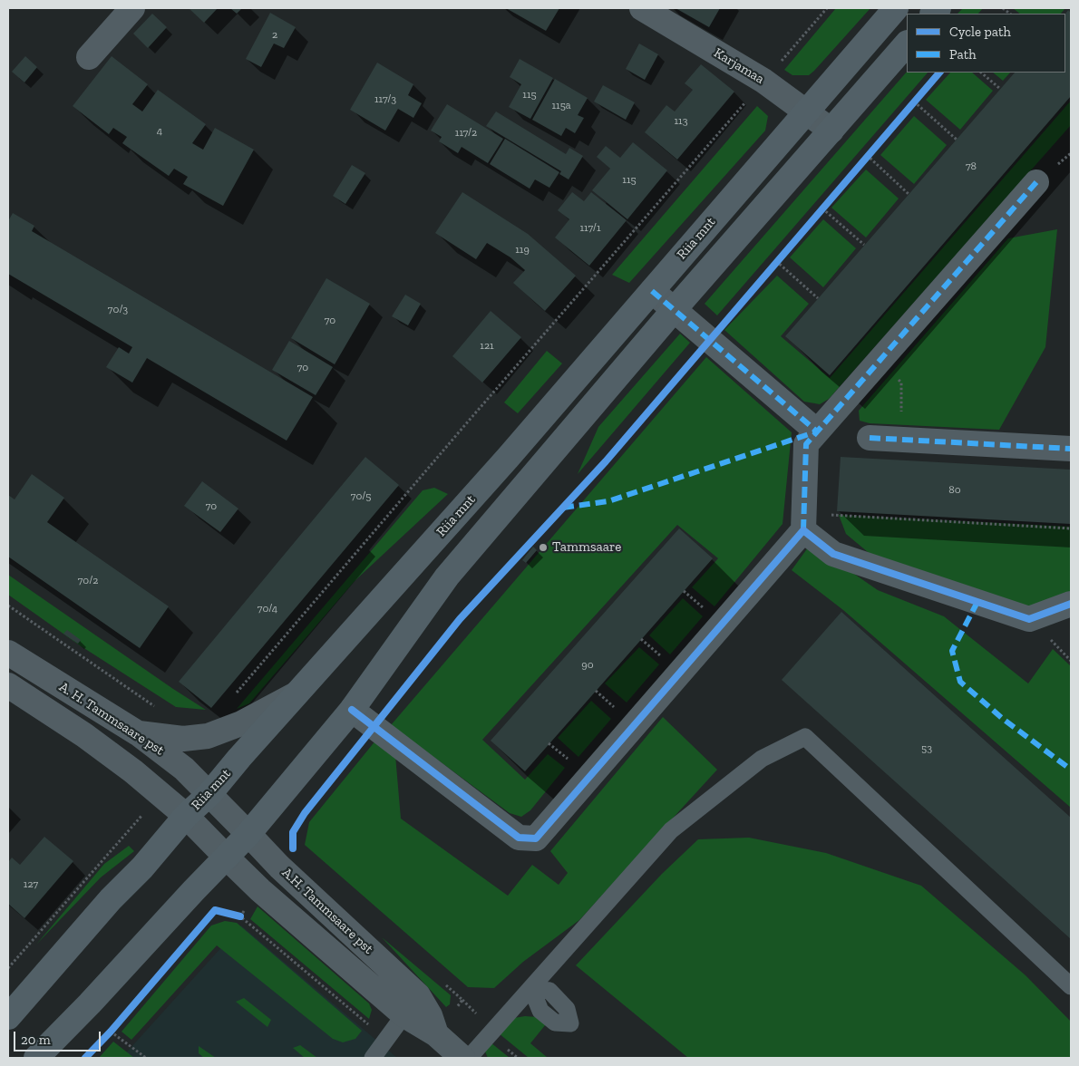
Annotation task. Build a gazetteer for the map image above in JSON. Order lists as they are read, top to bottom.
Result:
{
  "streets": {
    "main road": ["Riia mnt"],
    "street": ["Karjamaa", "A. H. Tammsaare pst", "A.H. Tammsaare pst"]
  },
  "crossings": [
    ["Karjamaa", "Riia mnt"],
    ["Riia mnt", "A. H. Tammsaare pst"],
    ["Riia mnt", "A.H. Tammsaare pst"],
    ["A. H. Tammsaare pst", "A.H. Tammsaare pst"]
  ],
  "places": ["Tammsaare"],
  "house_numbers": [
    "2",
    "115",
    "117/3",
    "115a",
    "113",
    "4",
    "117/2",
    "78",
    "115",
    "117/1",
    "119",
    "70/3",
    "70",
    "121",
    "70",
    "80",
    "70/5",
    "70",
    "70/2",
    "70/4",
    "90",
    "53",
    "127"
  ],
  "legend": ["Cycle path", "Path"],
  "scale_bar": "20 m"
}
